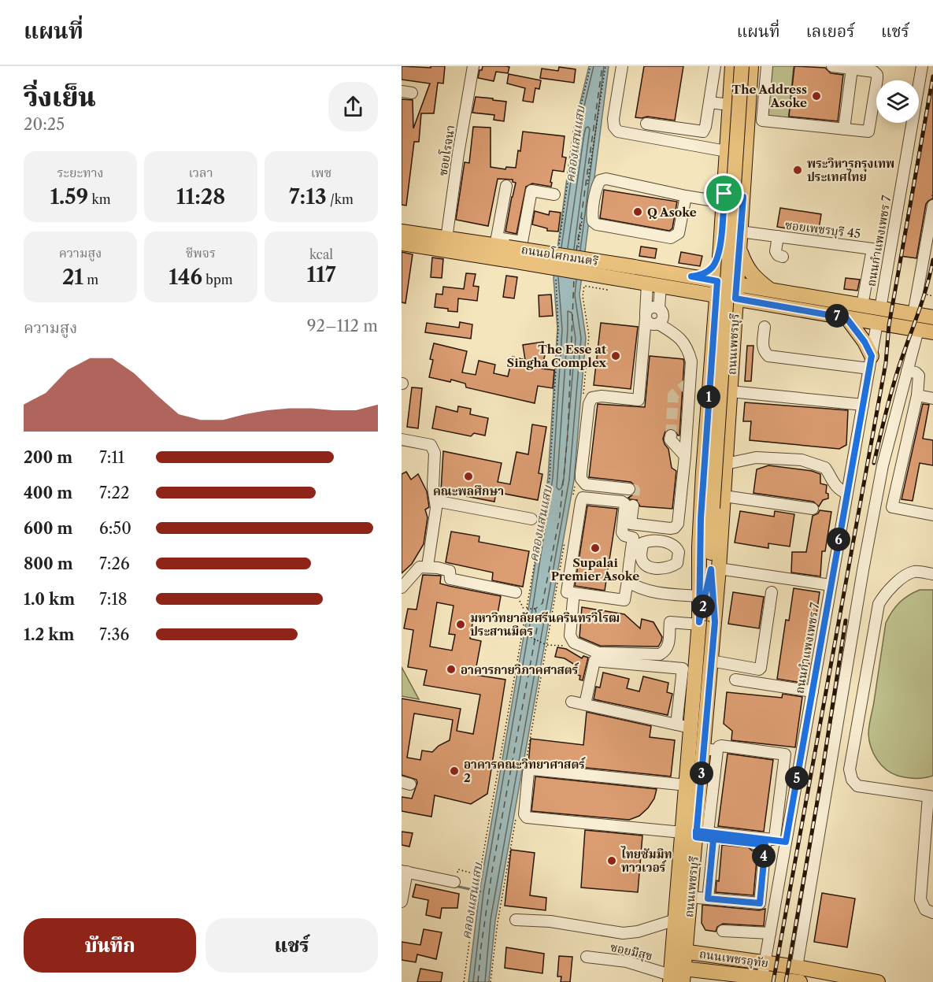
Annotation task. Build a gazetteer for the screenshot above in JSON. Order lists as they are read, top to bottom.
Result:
{
  "streets": {
    "main road": ["ถนนอโศกมนตรี", "ถนนเพชรบุรี", "ถนนเพชรอุทัย"],
    "street": [
      "ซอยโรจนา",
      "ซอยเพชรบุรี 45",
      "ถนนกำแพงเพชร 7",
      "ซอยมีสุข"
    ]
  },
  "crossings": [
    ["ซอยโรจนา", "ถนนอโศกมนตรี"],
    ["ซอยเพชรบุรี 45", "ถนนอโศกมนตรี"],
    ["ซอยเพชรบุรี 45", "ถนนเพชรบุรี"],
    ["ถนนกำแพงเพชร 7", "ถนนอโศกมนตรี"],
    ["ถนนกำแพงเพชร 7", "ถนนเพชรอุทัย"],
    ["ถนนอโศกมนตรี", "ถนนเพชรบุรี"],
    ["ถนนเพชรบุรี", "ซอยมีสุข"],
    ["ถนนเพชรบุรี", "ถนนเพชรอุทัย"]
  ],
  "water": ["คลองแสนแสบ"],
  "places": [
    "The Address Asoke",
    "พระวิหารกรุงเทพ ประเทศไทย",
    "Q Asoke",
    "The Esse at Singha Complex",
    "คณะพลศึกษา",
    "Supalai Premier Asoke",
    "มหาวิทยาลัยศรีนครินทรวิโรฒ ประสานมิตร",
    "อาคารกายวิภาคศาสตร์",
    "อาคารคณะวิทยาศาสตร์ 2",
    "ไทยซัมมิท ทาวเวอร์"
  ],
  "page": {
    "header": "แผนที่",
    "nav": ["แผนที่", "เลเยอร์", "แชร์"],
    "heading": ["วิ่งเย็น", "20:25"],
    "stats": [
      ["ระยะทาง", "1.59 km"],
      ["เวลา", "11:28"],
      ["เพซ", "7:13 /km"],
      ["ความสูง", "21 m"],
      ["ชีพจร", "146 bpm"],
      ["kcal", "117"]
    ],
    "pins": [
      "7",
      "1",
      "6",
      "2",
      "3",
      "5",
      "4"
    ],
    "chart": ["ความสูง", "92–112 m"],
    "list": [
      {
        "name": "200 m",
        "note": "7:11"
      },
      {
        "name": "400 m",
        "note": "7:22"
      },
      {
        "name": "600 m",
        "note": "6:50"
      },
      {
        "name": "800 m",
        "note": "7:26"
      },
      {
        "name": "1.0 km",
        "note": "7:18"
      },
      {
        "name": "1.2 km",
        "note": "7:36"
      }
    ],
    "buttons": ["บันทึก", "แชร์"]
  }
}
